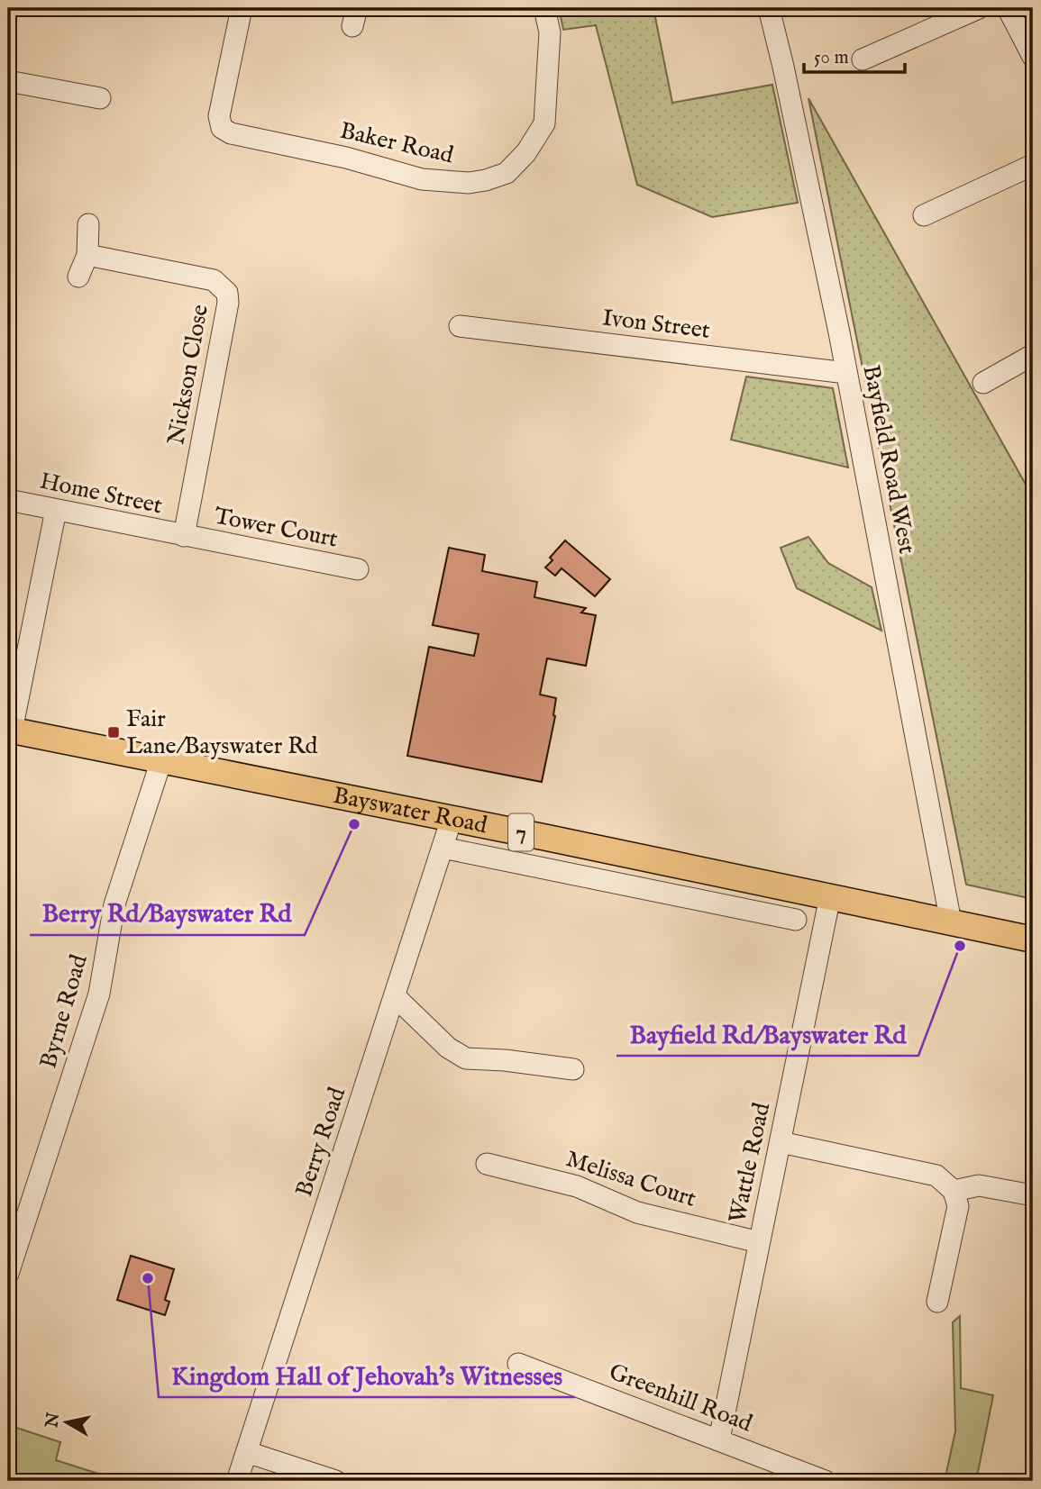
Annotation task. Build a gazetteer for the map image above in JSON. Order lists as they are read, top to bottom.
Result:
{
  "streets": {
    "main road": ["Bayswater Road", "7"],
    "street": [
      "Baker Road",
      "Ivon Street",
      "Nickson Close",
      "Bayfield Road West",
      "Home Street",
      "Tower Court",
      "Byrne Road",
      "Berry Road",
      "Wattle Road",
      "Melissa Court",
      "Greenhill Road"
    ]
  },
  "crossings": [
    ["Ivon Street", "Bayfield Road West"],
    ["Nickson Close", "Home Street"],
    ["Nickson Close", "Tower Court"],
    ["Bayfield Road West", "Bayswater Road"],
    ["Home Street", "Tower Court"],
    ["Bayswater Road", "Byrne Road"],
    ["Bayswater Road", "Berry Road"],
    ["Bayswater Road", "Wattle Road"],
    ["Wattle Road", "Melissa Court"],
    ["Wattle Road", "Greenhill Road"]
  ],
  "places": {
    "transit": ["Fair Lane/Bayswater Rd"],
    "other": ["Berry Rd/Bayswater Rd", "Bayfield Rd/Bayswater Rd", "Kingdom Hall of Jehovah's Witnesses"]
  },
  "scale_bar": "50 m",
  "north": "left"
}
